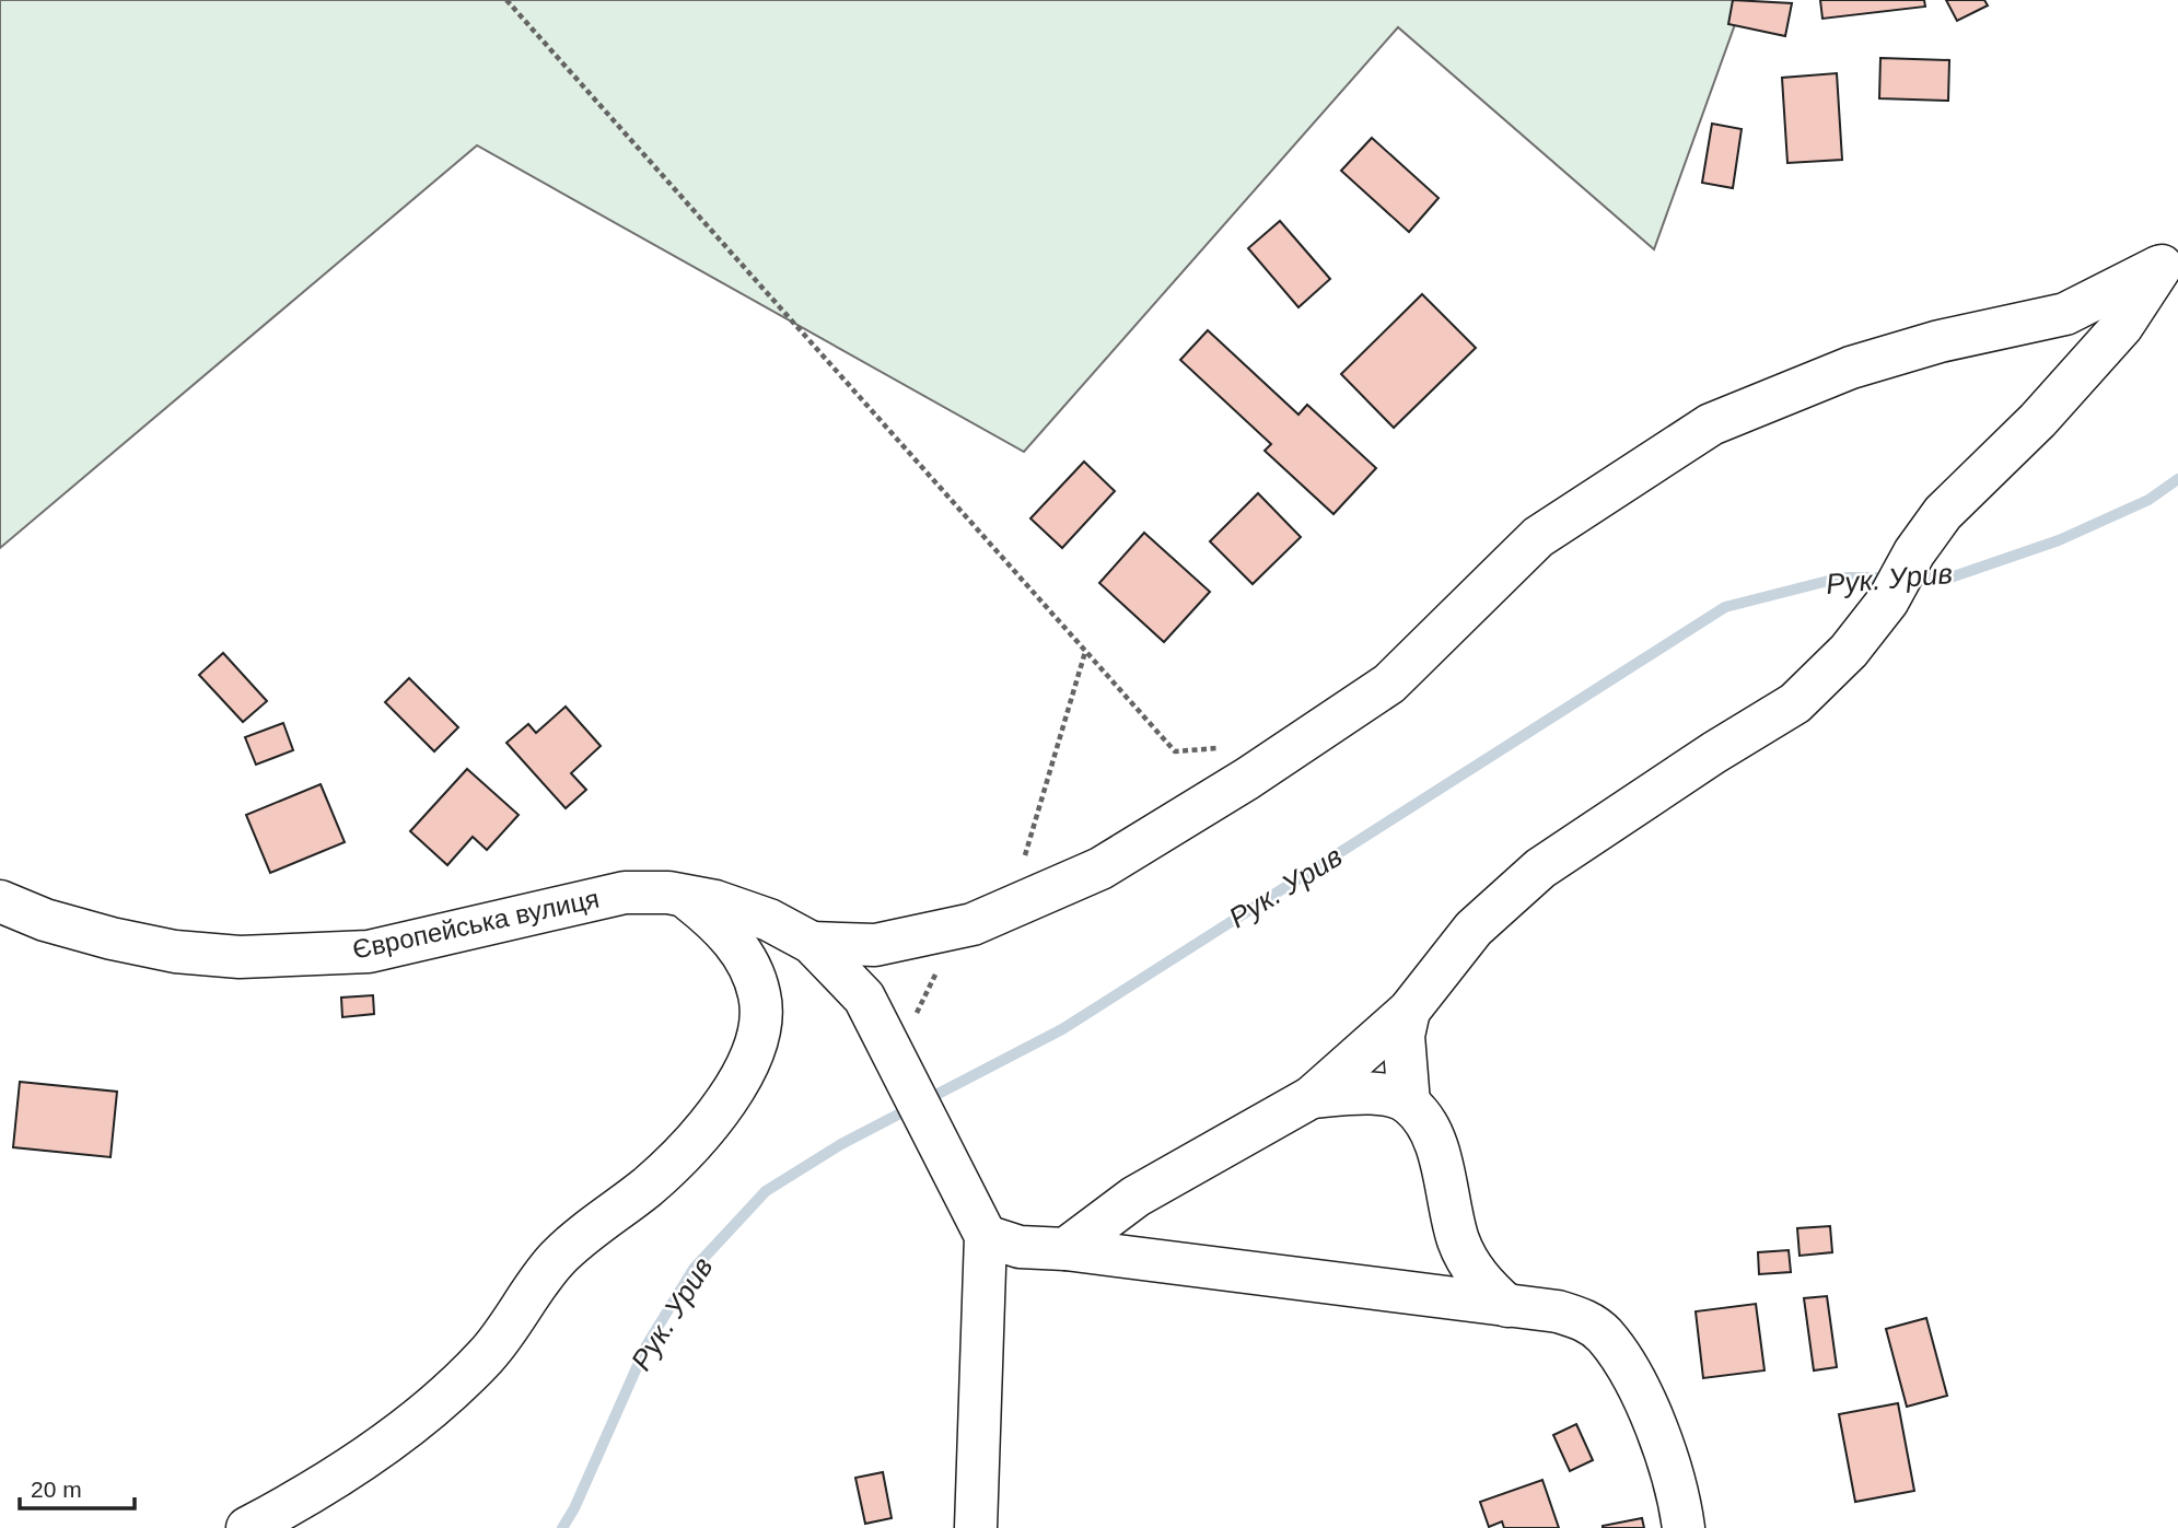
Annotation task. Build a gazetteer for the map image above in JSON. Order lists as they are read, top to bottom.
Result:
{
  "streets": {
    "street": ["Європейська вулиця"]
  },
  "water": ["Рук. Урив"],
  "scale_bar": "20 m"
}
